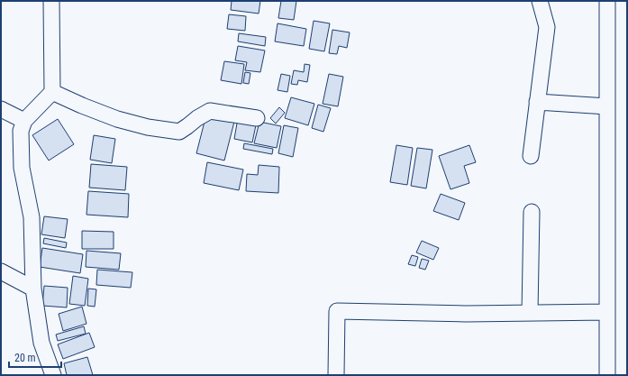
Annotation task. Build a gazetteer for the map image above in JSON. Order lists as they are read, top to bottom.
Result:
{
  "scale_bar": "20 m"
}
